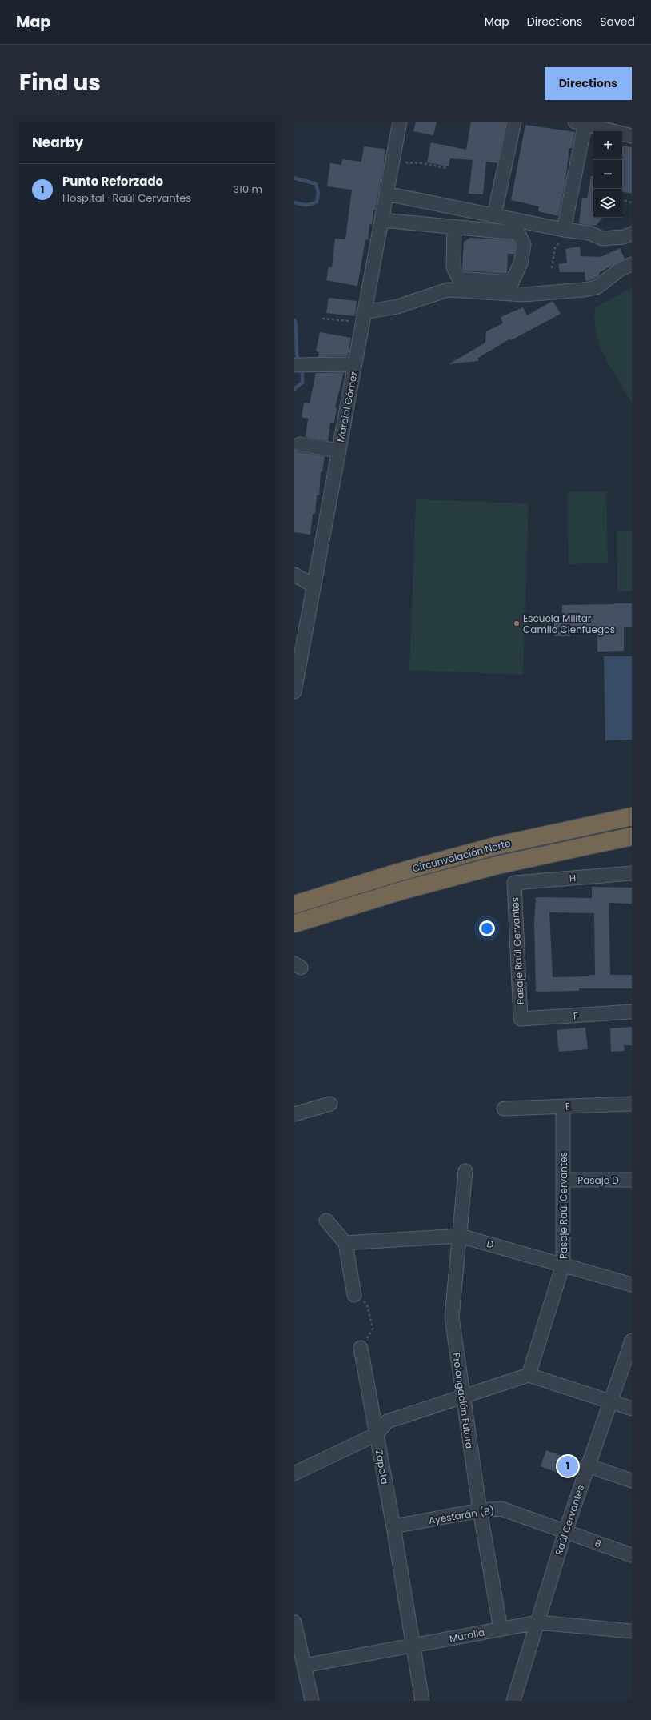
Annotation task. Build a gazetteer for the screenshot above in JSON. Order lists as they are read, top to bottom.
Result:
{
  "streets": {
    "highway": ["Circunvalación Norte"],
    "street": [
      "Marcial Gómez",
      "H",
      "Pasaje Raúl Cervantes",
      "F",
      "E",
      "Pasaje D",
      "D",
      "Prolongación Futura",
      "Zapata",
      "Ayestarán (B)",
      "Raúl Cervantes",
      "B",
      "Muralla"
    ]
  },
  "crossings": [
    ["H", "Pasaje Raúl Cervantes"],
    ["Pasaje Raúl Cervantes", "F"],
    ["Pasaje Raúl Cervantes", "E"],
    ["Pasaje Raúl Cervantes", "Pasaje D"],
    ["Pasaje Raúl Cervantes", "D"],
    ["D", "Prolongación Futura"],
    ["Prolongación Futura", "Ayestarán (B)"],
    ["Prolongación Futura", "Muralla"],
    ["Zapata", "Ayestarán (B)"],
    ["Zapata", "Muralla"],
    ["Ayestarán (B)", "Raúl Cervantes"],
    ["Ayestarán (B)", "B"],
    ["Raúl Cervantes", "B"],
    ["Raúl Cervantes", "Muralla"]
  ],
  "places": ["Escuela Militar Camilo Cienfuegos"],
  "page": {
    "header": "Map",
    "nav": ["Map", "Directions", "Saved"],
    "title": "Find us",
    "buttons": "Directions",
    "heading": "Nearby",
    "map_buttons": ["+", "−"],
    "list": [
      {
        "mark": "1",
        "name": "Punto Reforzado",
        "note": "Hospital · Raúl Cervantes",
        "value": "310 m"
      }
    ],
    "pins": "1"
  }
}
